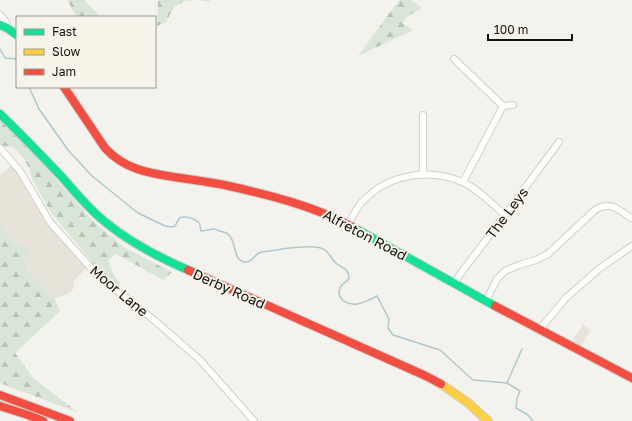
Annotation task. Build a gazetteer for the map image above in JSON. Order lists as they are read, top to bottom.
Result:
{
  "streets": {
    "main road": ["Alfreton Road", "Derby Road"],
    "street": ["The Leys", "Moor Lane"]
  },
  "crossings": [
    ["The Leys", "Alfreton Road"]
  ],
  "legend": ["Fast", "Slow", "Jam"],
  "scale_bar": "100 m"
}
